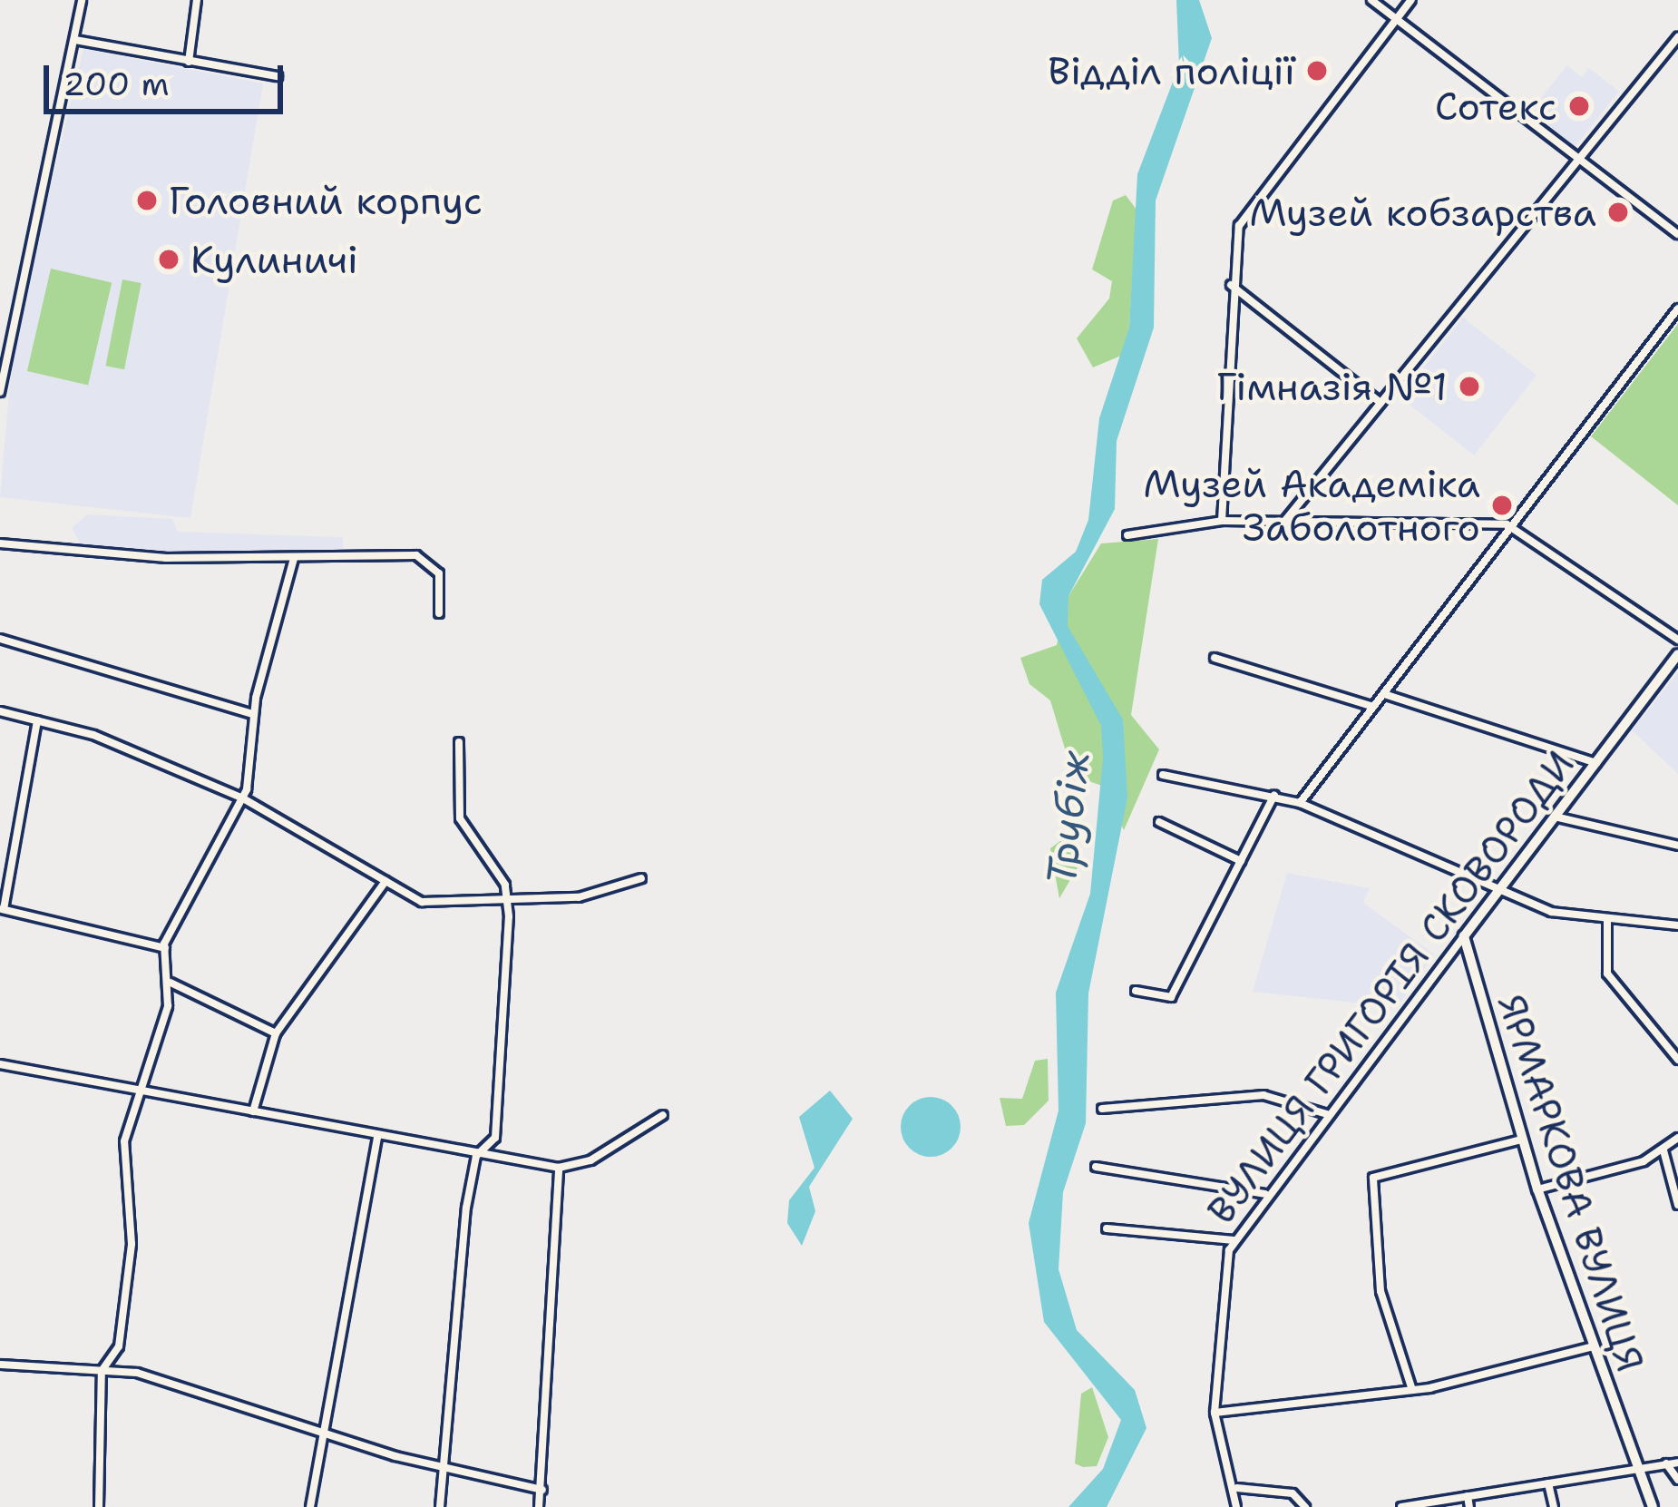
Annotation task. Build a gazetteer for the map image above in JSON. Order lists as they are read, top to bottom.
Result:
{
  "streets": {
    "street": ["ВУЛИЦЯ ГРИГОРІЯ СКОВОРОДИ", "ЯРМАРКОВА ВУЛИЦЯ"]
  },
  "crossings": [
    ["ВУЛИЦЯ ГРИГОРІЯ СКОВОРОДИ", "ЯРМАРКОВА ВУЛИЦЯ"]
  ],
  "water": ["Трубіж"],
  "places": [
    "Відділ поліції",
    "Сотекс",
    "Головний корпус",
    "Музей кобзарства",
    "Кулиничі",
    "Гімназія №1",
    "Музей Академіка Заболотного"
  ],
  "scale_bar": "200 m"
}
